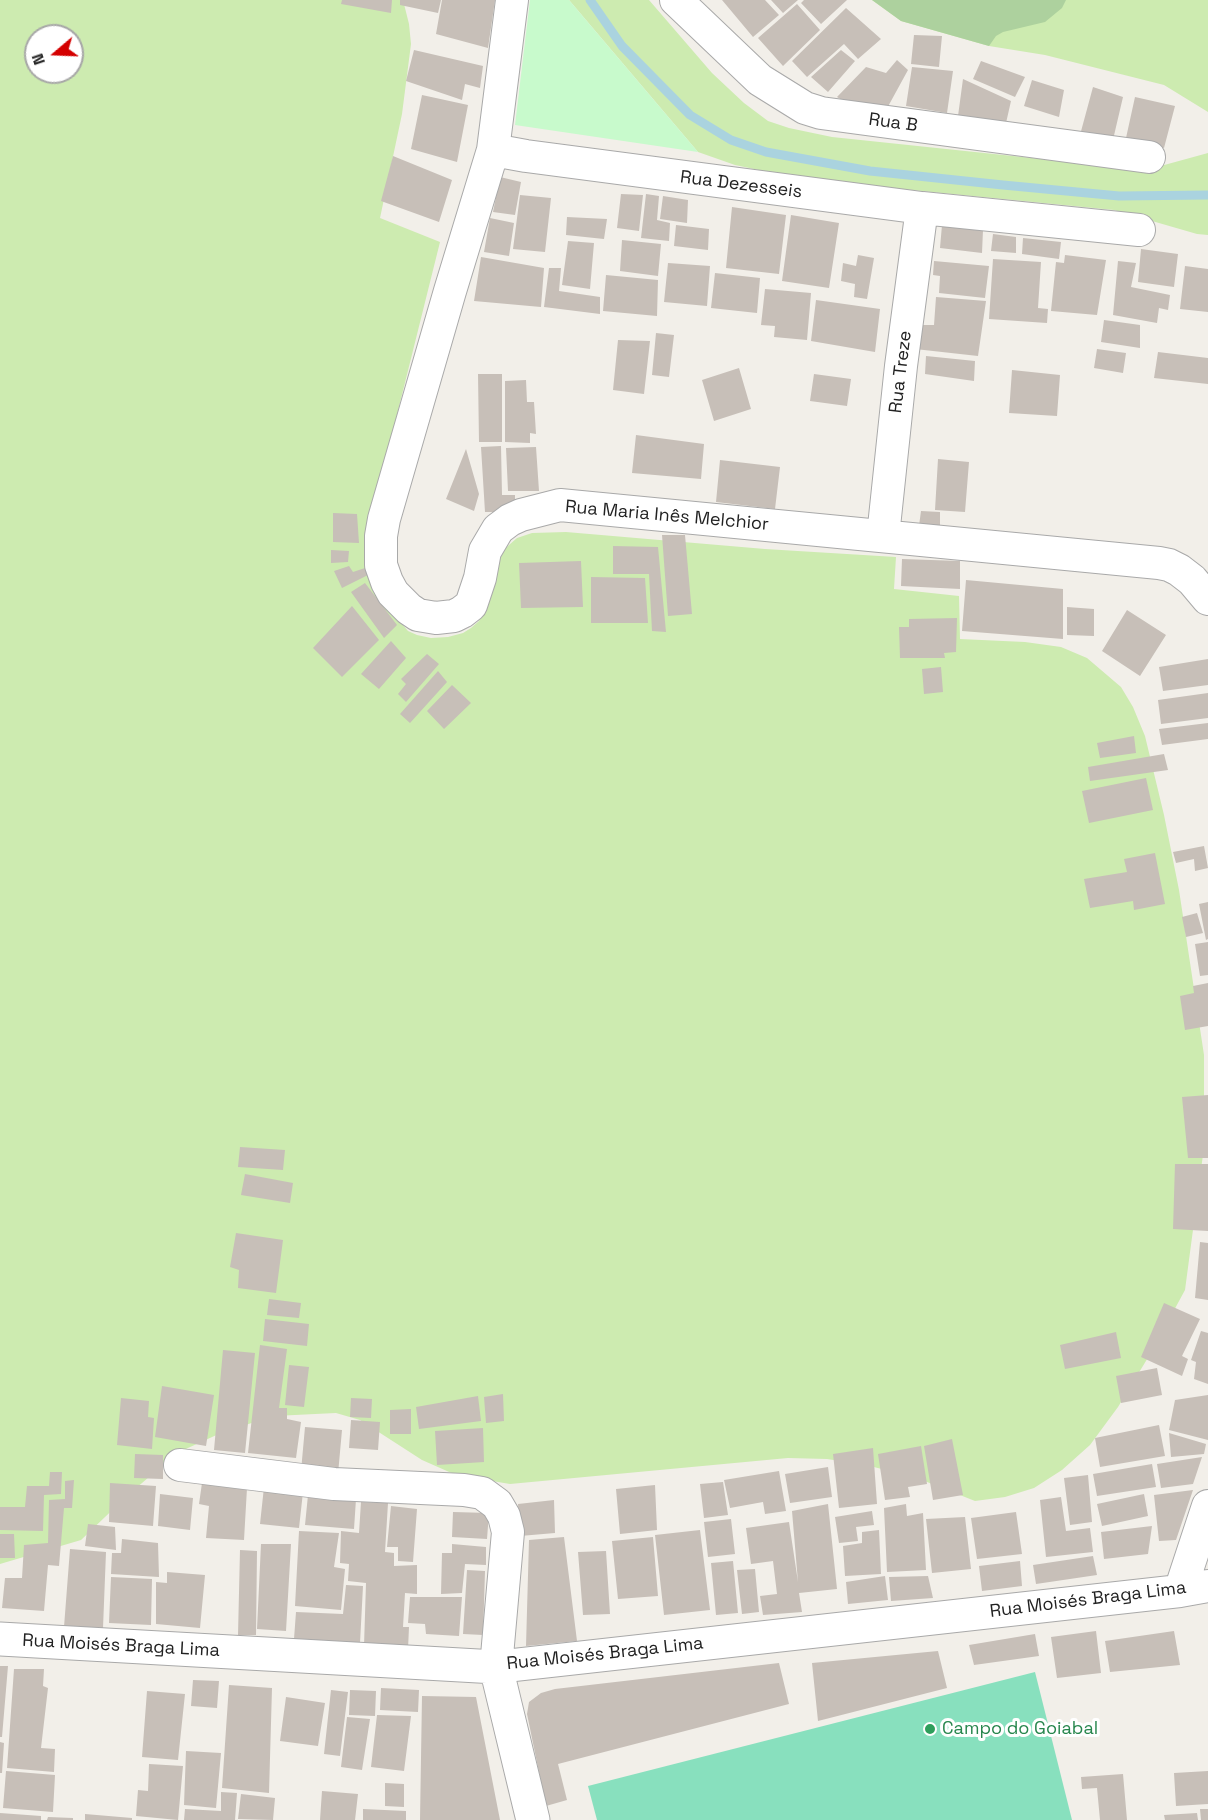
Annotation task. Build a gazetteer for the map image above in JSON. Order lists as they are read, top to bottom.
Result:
{
  "streets": {
    "street": [
      "Rua B",
      "Rua Dezesseis",
      "Rua Treze",
      "Rua Maria Inês Melchior",
      "Rua Moisés Braga Lima"
    ]
  },
  "crossings": [
    ["Rua Dezesseis", "Rua Treze"],
    ["Rua Dezesseis", "Rua Maria Inês Melchior"],
    ["Rua Treze", "Rua Maria Inês Melchior"]
  ],
  "places": ["Campo do Goiabal"],
  "north": "left"
}
